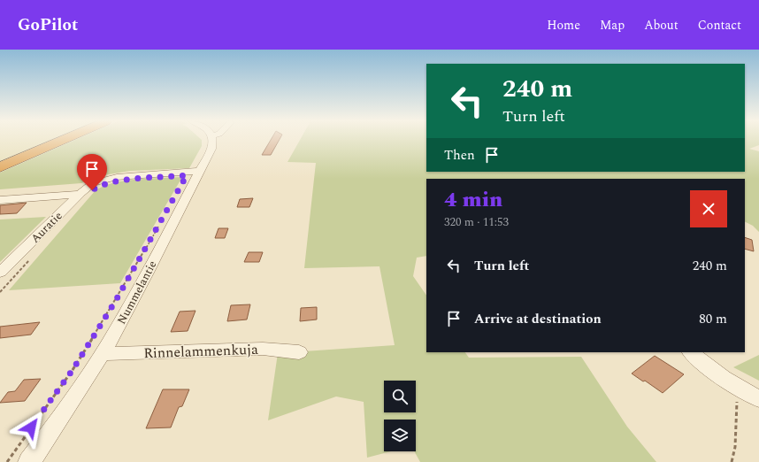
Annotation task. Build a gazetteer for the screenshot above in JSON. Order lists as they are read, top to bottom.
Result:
{
  "streets": {
    "street": ["Auratie", "Nummelantie", "Rinnelammenkuja"]
  },
  "crossings": [
    ["Auratie", "Nummelantie"],
    ["Nummelantie", "Rinnelammenkuja"]
  ],
  "page": {
    "header": "GoPilot",
    "nav": [
      "Home",
      "Map",
      "About",
      "Contact"
    ],
    "turn": ["240 m", "Turn left"],
    "then": "Then",
    "heading": ["4 min", "320 m · 11:53"],
    "list": [
      {
        "name": "Turn left",
        "value": "240 m"
      },
      {
        "name": "Arrive at destination",
        "value": "80 m"
      }
    ]
  }
}
